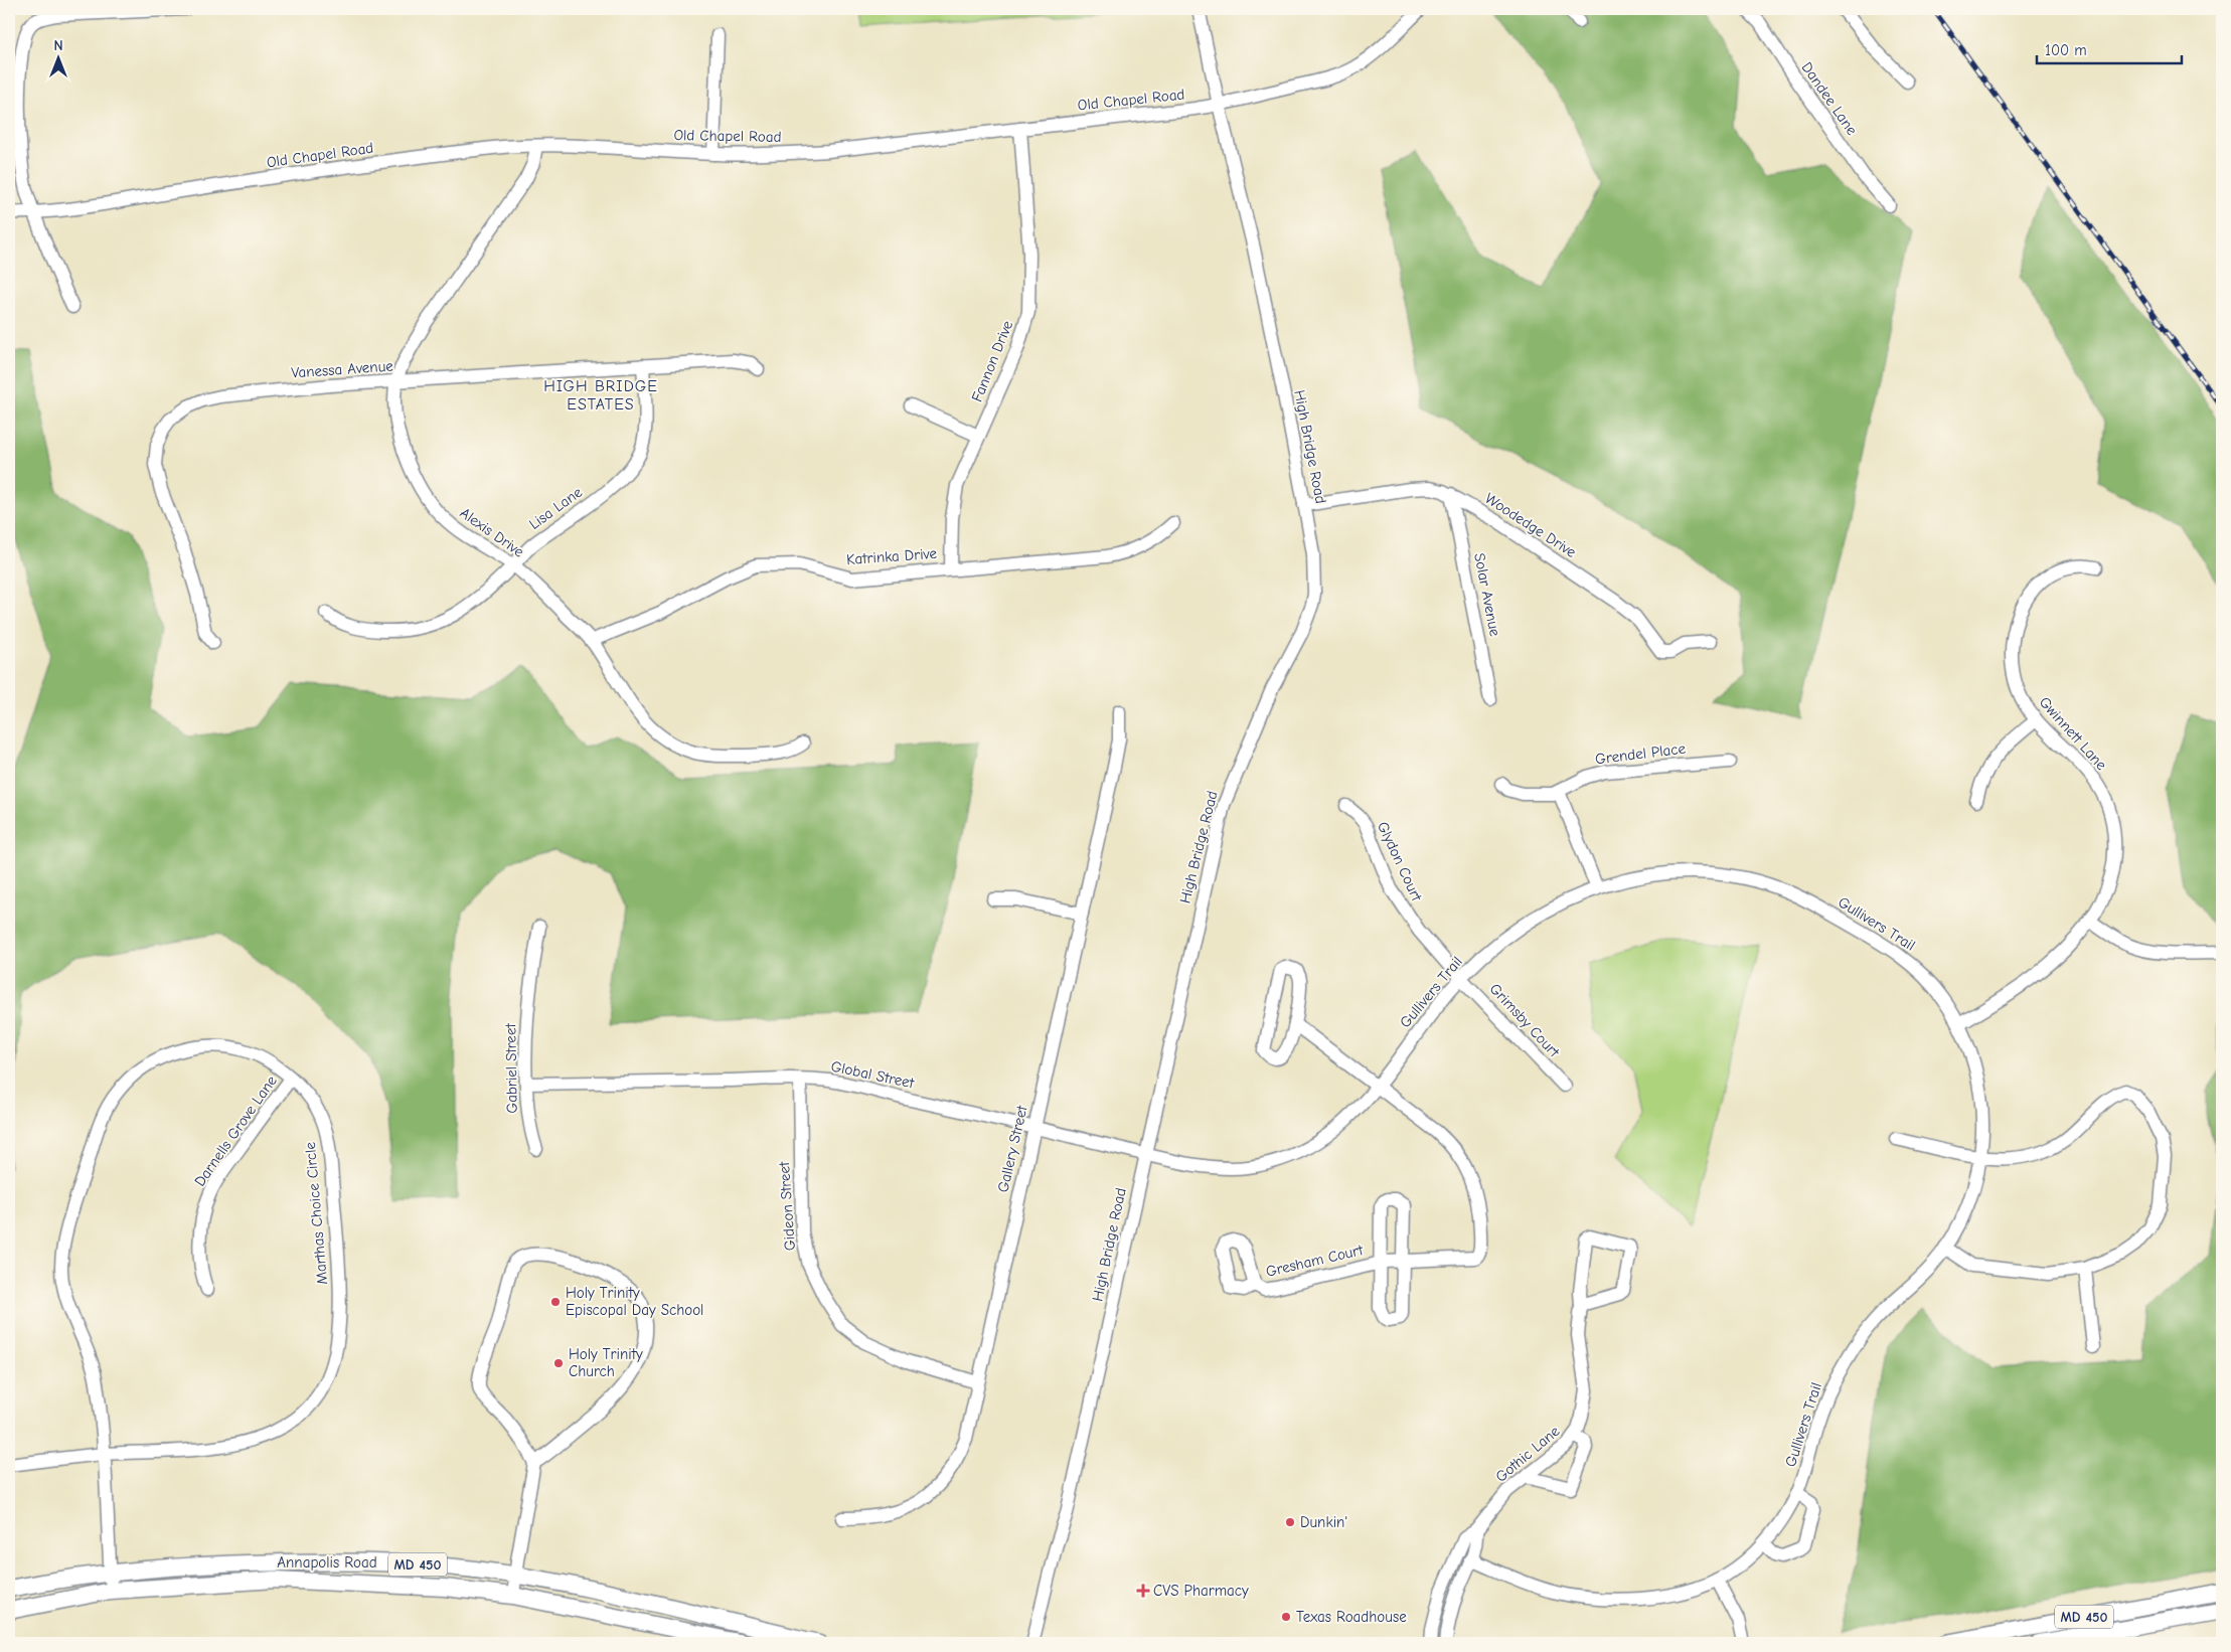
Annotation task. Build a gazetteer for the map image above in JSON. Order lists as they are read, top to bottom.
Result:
{
  "streets": {
    "main road": ["Annapolis Road", "MD 450"],
    "street": [
      "Dandee Lane",
      "Old Chapel Road",
      "Fannon Drive",
      "Vanessa Avenue",
      "High Bridge Road",
      "Lisa Lane",
      "Woodedge Drive",
      "Alexis Drive",
      "Katrinka Drive",
      "Solar Avenue",
      "Gwinnett Lane",
      "Grendel Place",
      "Glydon Court",
      "Gullivers Trail",
      "Grimsby Court",
      "Gabriel Street",
      "Global Street",
      "Darnells Grove Lane",
      "Gallery Street",
      "Gideon Street",
      "Marthas Choice Circle",
      "Gresham Court",
      "Gothic Lane"
    ]
  },
  "crossings": [
    ["Old Chapel Road", "Fannon Drive"],
    ["Old Chapel Road", "High Bridge Road"],
    ["Old Chapel Road", "Alexis Drive"],
    ["Fannon Drive", "Katrinka Drive"],
    ["Vanessa Avenue", "Lisa Lane"],
    ["Vanessa Avenue", "Alexis Drive"],
    ["High Bridge Road", "Woodedge Drive"],
    ["High Bridge Road", "Gullivers Trail"],
    ["High Bridge Road", "Global Street"],
    ["Lisa Lane", "Alexis Drive"],
    ["Woodedge Drive", "Solar Avenue"],
    ["Alexis Drive", "Katrinka Drive"],
    ["Gwinnett Lane", "Gullivers Trail"],
    ["Glydon Court", "Gullivers Trail"],
    ["Glydon Court", "Grimsby Court"],
    ["Gullivers Trail", "Grimsby Court"],
    ["Gullivers Trail", "Global Street"],
    ["Gullivers Trail", "Gresham Court"],
    ["Gabriel Street", "Global Street"],
    ["Global Street", "Gallery Street"],
    ["Global Street", "Gideon Street"],
    ["Darnells Grove Lane", "Marthas Choice Circle"],
    ["Gallery Street", "Gideon Street"],
    ["Marthas Choice Circle", "Annapolis Road"]
  ],
  "districts": ["HIGH BRIDGE ESTATES"],
  "places": {
    "other": [
      "Holy Trinity Episcopal Day School",
      "Holy Trinity Church",
      "Dunkin'",
      "Texas Roadhouse"
    ],
    "health": ["CVS Pharmacy"]
  },
  "scale_bar": "100 m",
  "north": "top"
}
